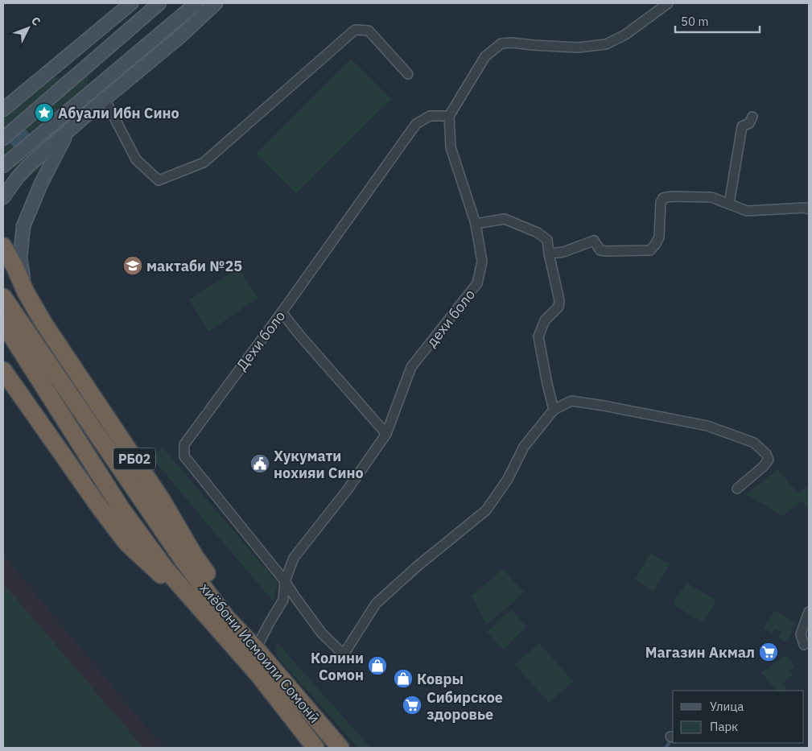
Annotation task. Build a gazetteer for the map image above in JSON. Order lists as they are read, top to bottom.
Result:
{
  "streets": {
    "highway": ["РБ02", "хиёбони Исмоили Сомонӣ"],
    "street": ["дехи боло", "Дехи боло"]
  },
  "crossings": [
    ["дехи боло", "Дехи боло"],
    ["дехи боло", "хиёбони Исмоили Сомонӣ"],
    ["РБ02", "хиёбони Исмоили Сомонӣ"]
  ],
  "places": {
    "place": ["Абуали Ибн Сино"],
    "school or university": ["мактаби №25"],
    "public building": ["Хукумати нохияи Сино"],
    "supermarket": ["Магазин Акмал", "Сибирское здоровье"],
    "shop": ["Колини Сомон", "Ковры"]
  },
  "legend": ["Улица", "Парк"],
  "scale_bar": "50 m",
  "north": "top right"
}
